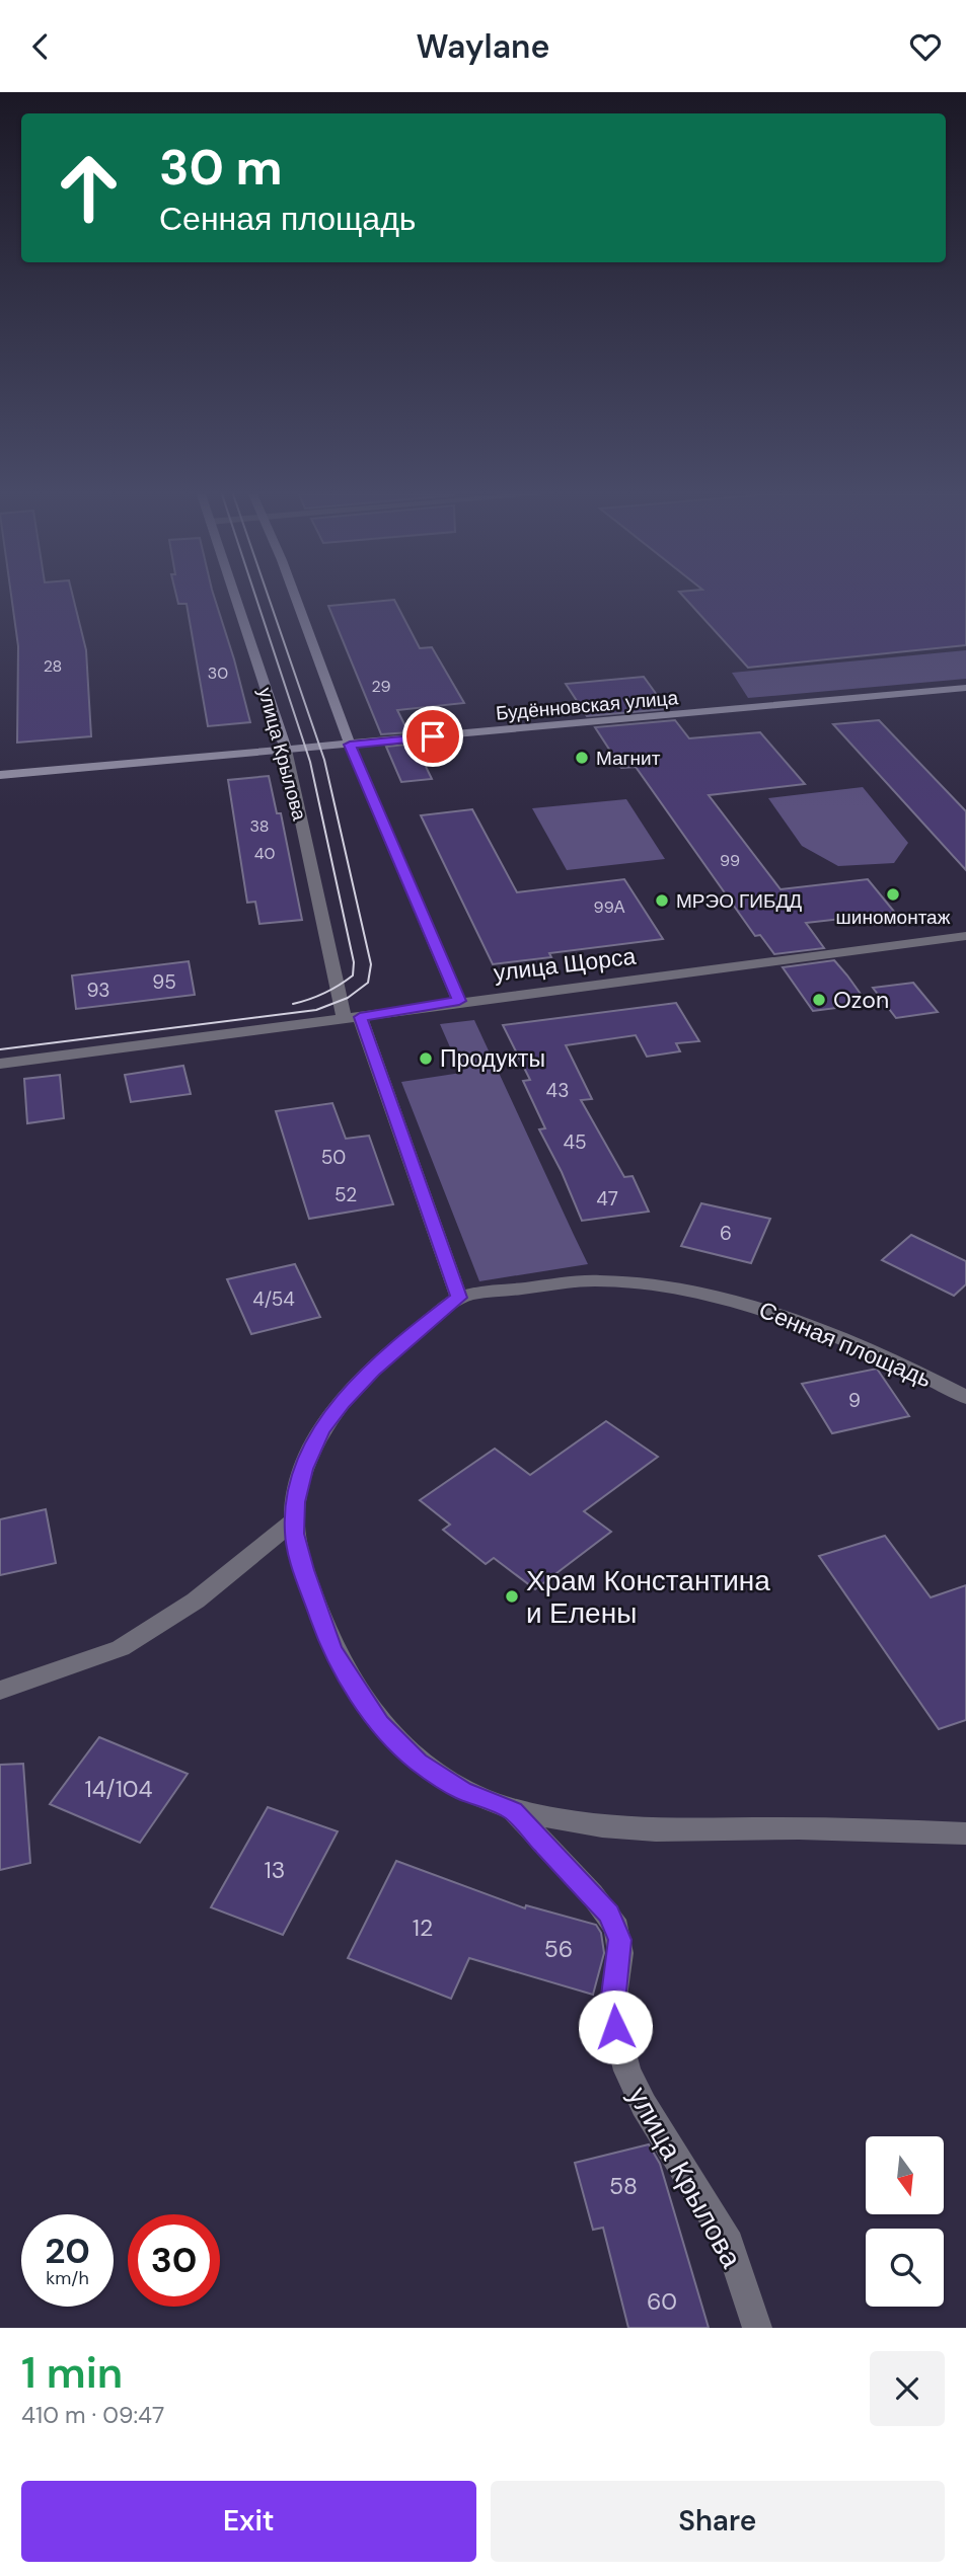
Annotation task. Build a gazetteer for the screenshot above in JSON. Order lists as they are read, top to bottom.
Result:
{
  "streets": {
    "street": [
      "Будённовская улица",
      "улица Крылова",
      "улица Щорса",
      "Сенная площадь"
    ]
  },
  "crossings": [
    ["Будённовская улица", "улица Крылова"],
    ["улица Крылова", "улица Щорса"],
    ["улица Крылова", "Сенная площадь"]
  ],
  "places": [
    "Магнит",
    "шиномонтаж",
    "МРЭО ГИБДД",
    "Ozon",
    "Продукты",
    "Храм Константина и Елены"
  ],
  "house_numbers": [
    "28",
    "30",
    "29",
    "38",
    "40",
    "99",
    "99А",
    "95",
    "93",
    "43",
    "45",
    "50",
    "52",
    "47",
    "6",
    "4/54",
    "9",
    "14/104",
    "13",
    "12",
    "56",
    "58",
    "60"
  ],
  "north": "bottom",
  "page": {
    "header": "Waylane",
    "turn": ["30 m", "Сенная площадь"],
    "speed": "20 km/h",
    "limit": "30",
    "heading": ["1 min", "410 m · 09:47"],
    "buttons": ["Exit", "Share"]
  }
}
